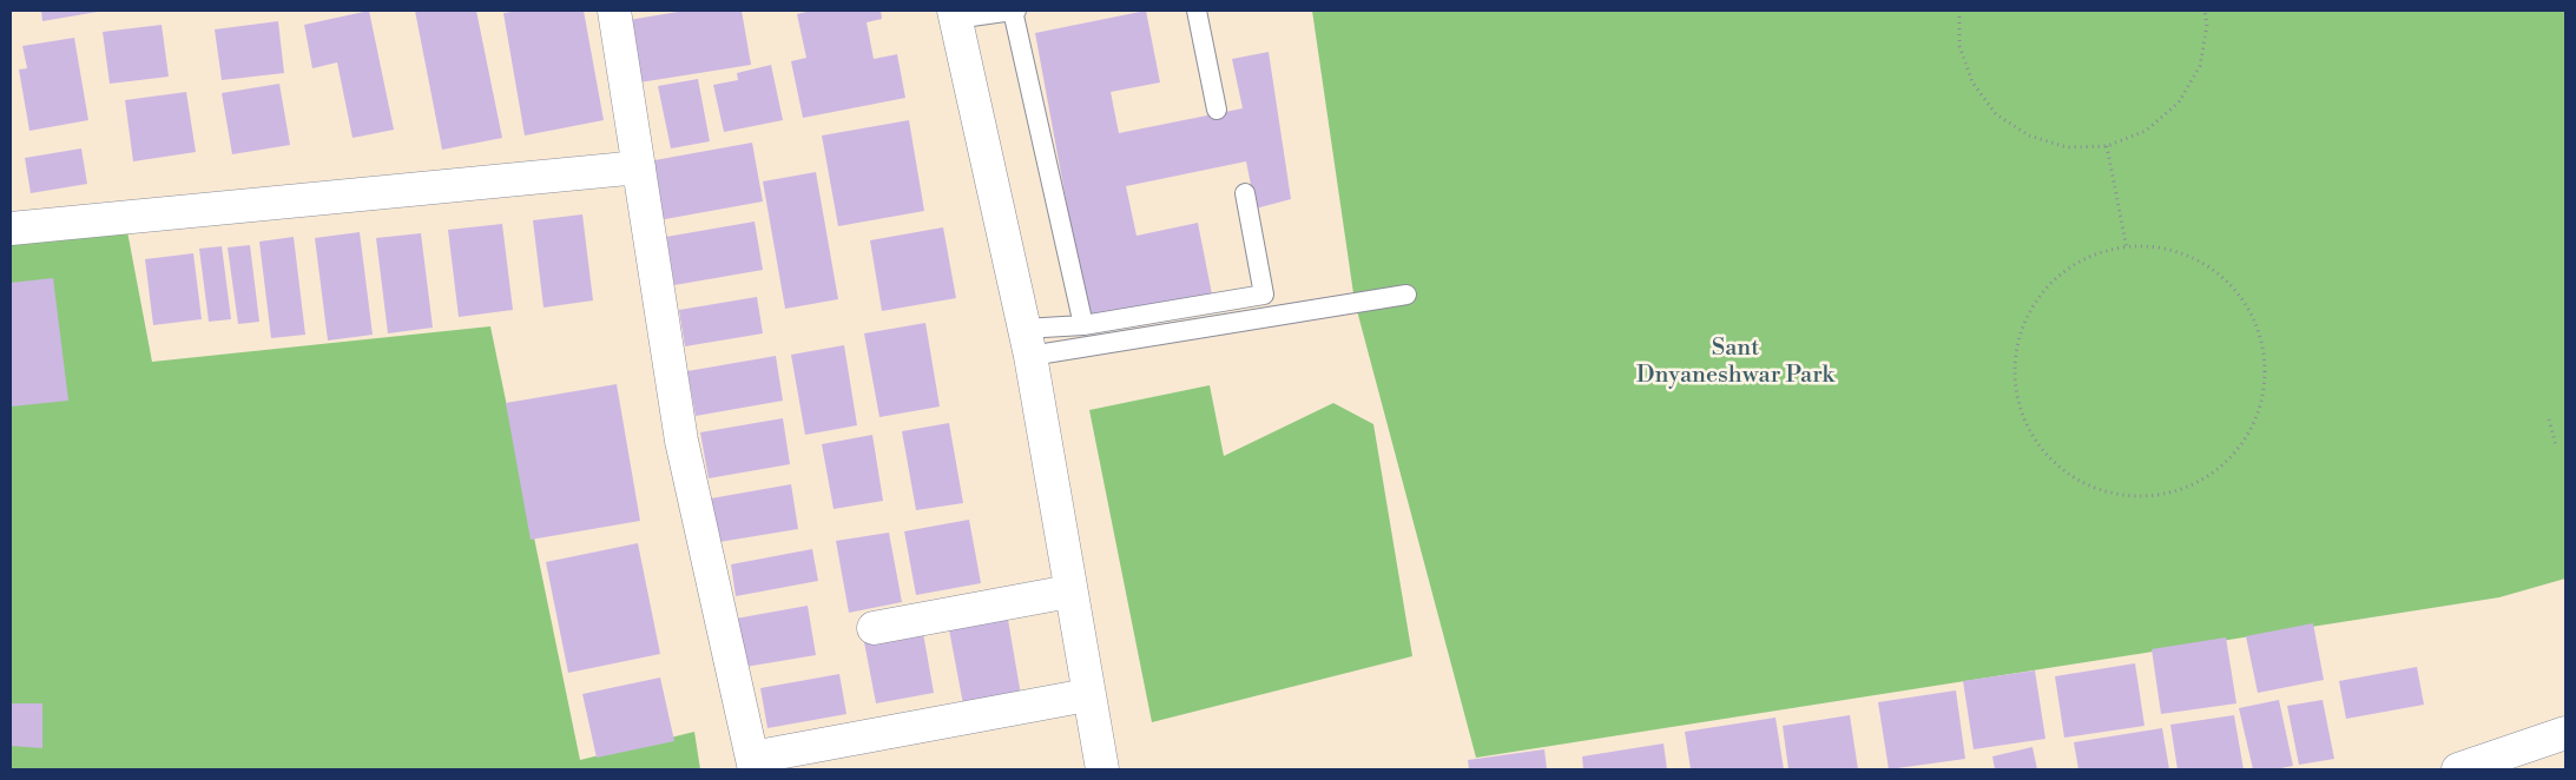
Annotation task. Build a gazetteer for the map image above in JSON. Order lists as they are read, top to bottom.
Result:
{
  "parks": ["Sant Dnyaneshwar Park"]
}
